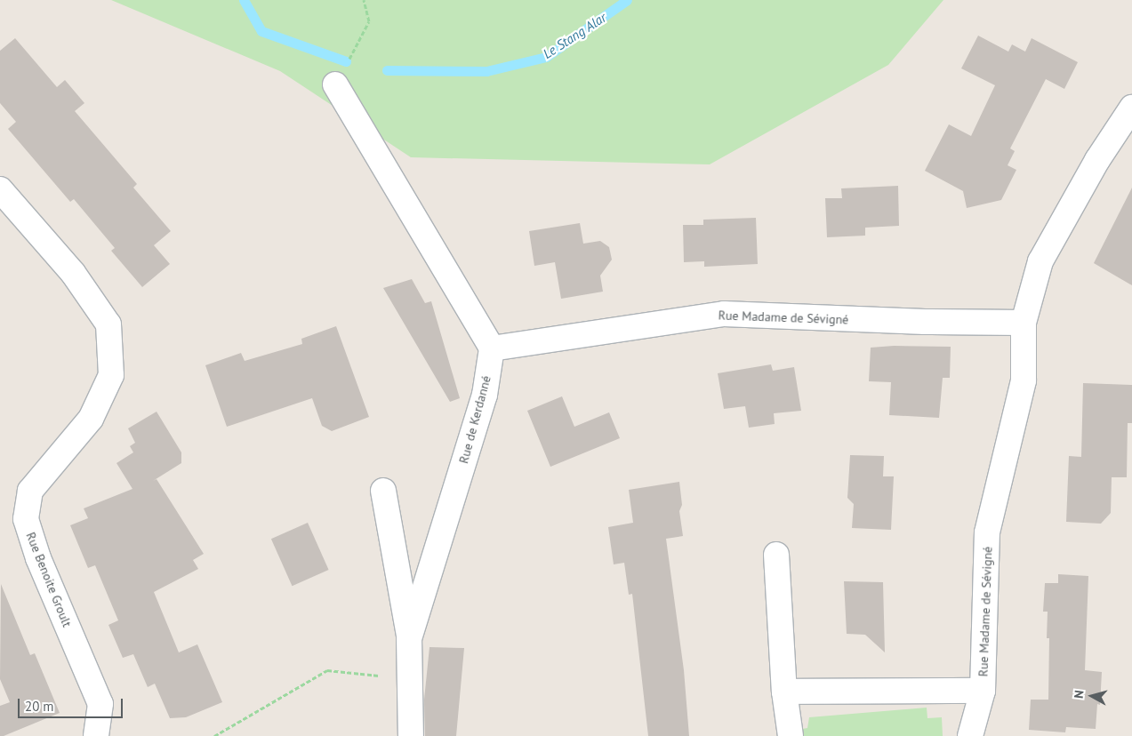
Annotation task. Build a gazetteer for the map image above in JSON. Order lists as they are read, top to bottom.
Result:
{
  "streets": {
    "street": ["Rue Madame de Sévigné", "Rue de Kerdanné", "Rue Benoite Groult"]
  },
  "crossings": [
    ["Rue Madame de Sévigné", "Rue de Kerdanné"]
  ],
  "water": ["Le Stang Alar"],
  "scale_bar": "20 m",
  "north": "left"
}
